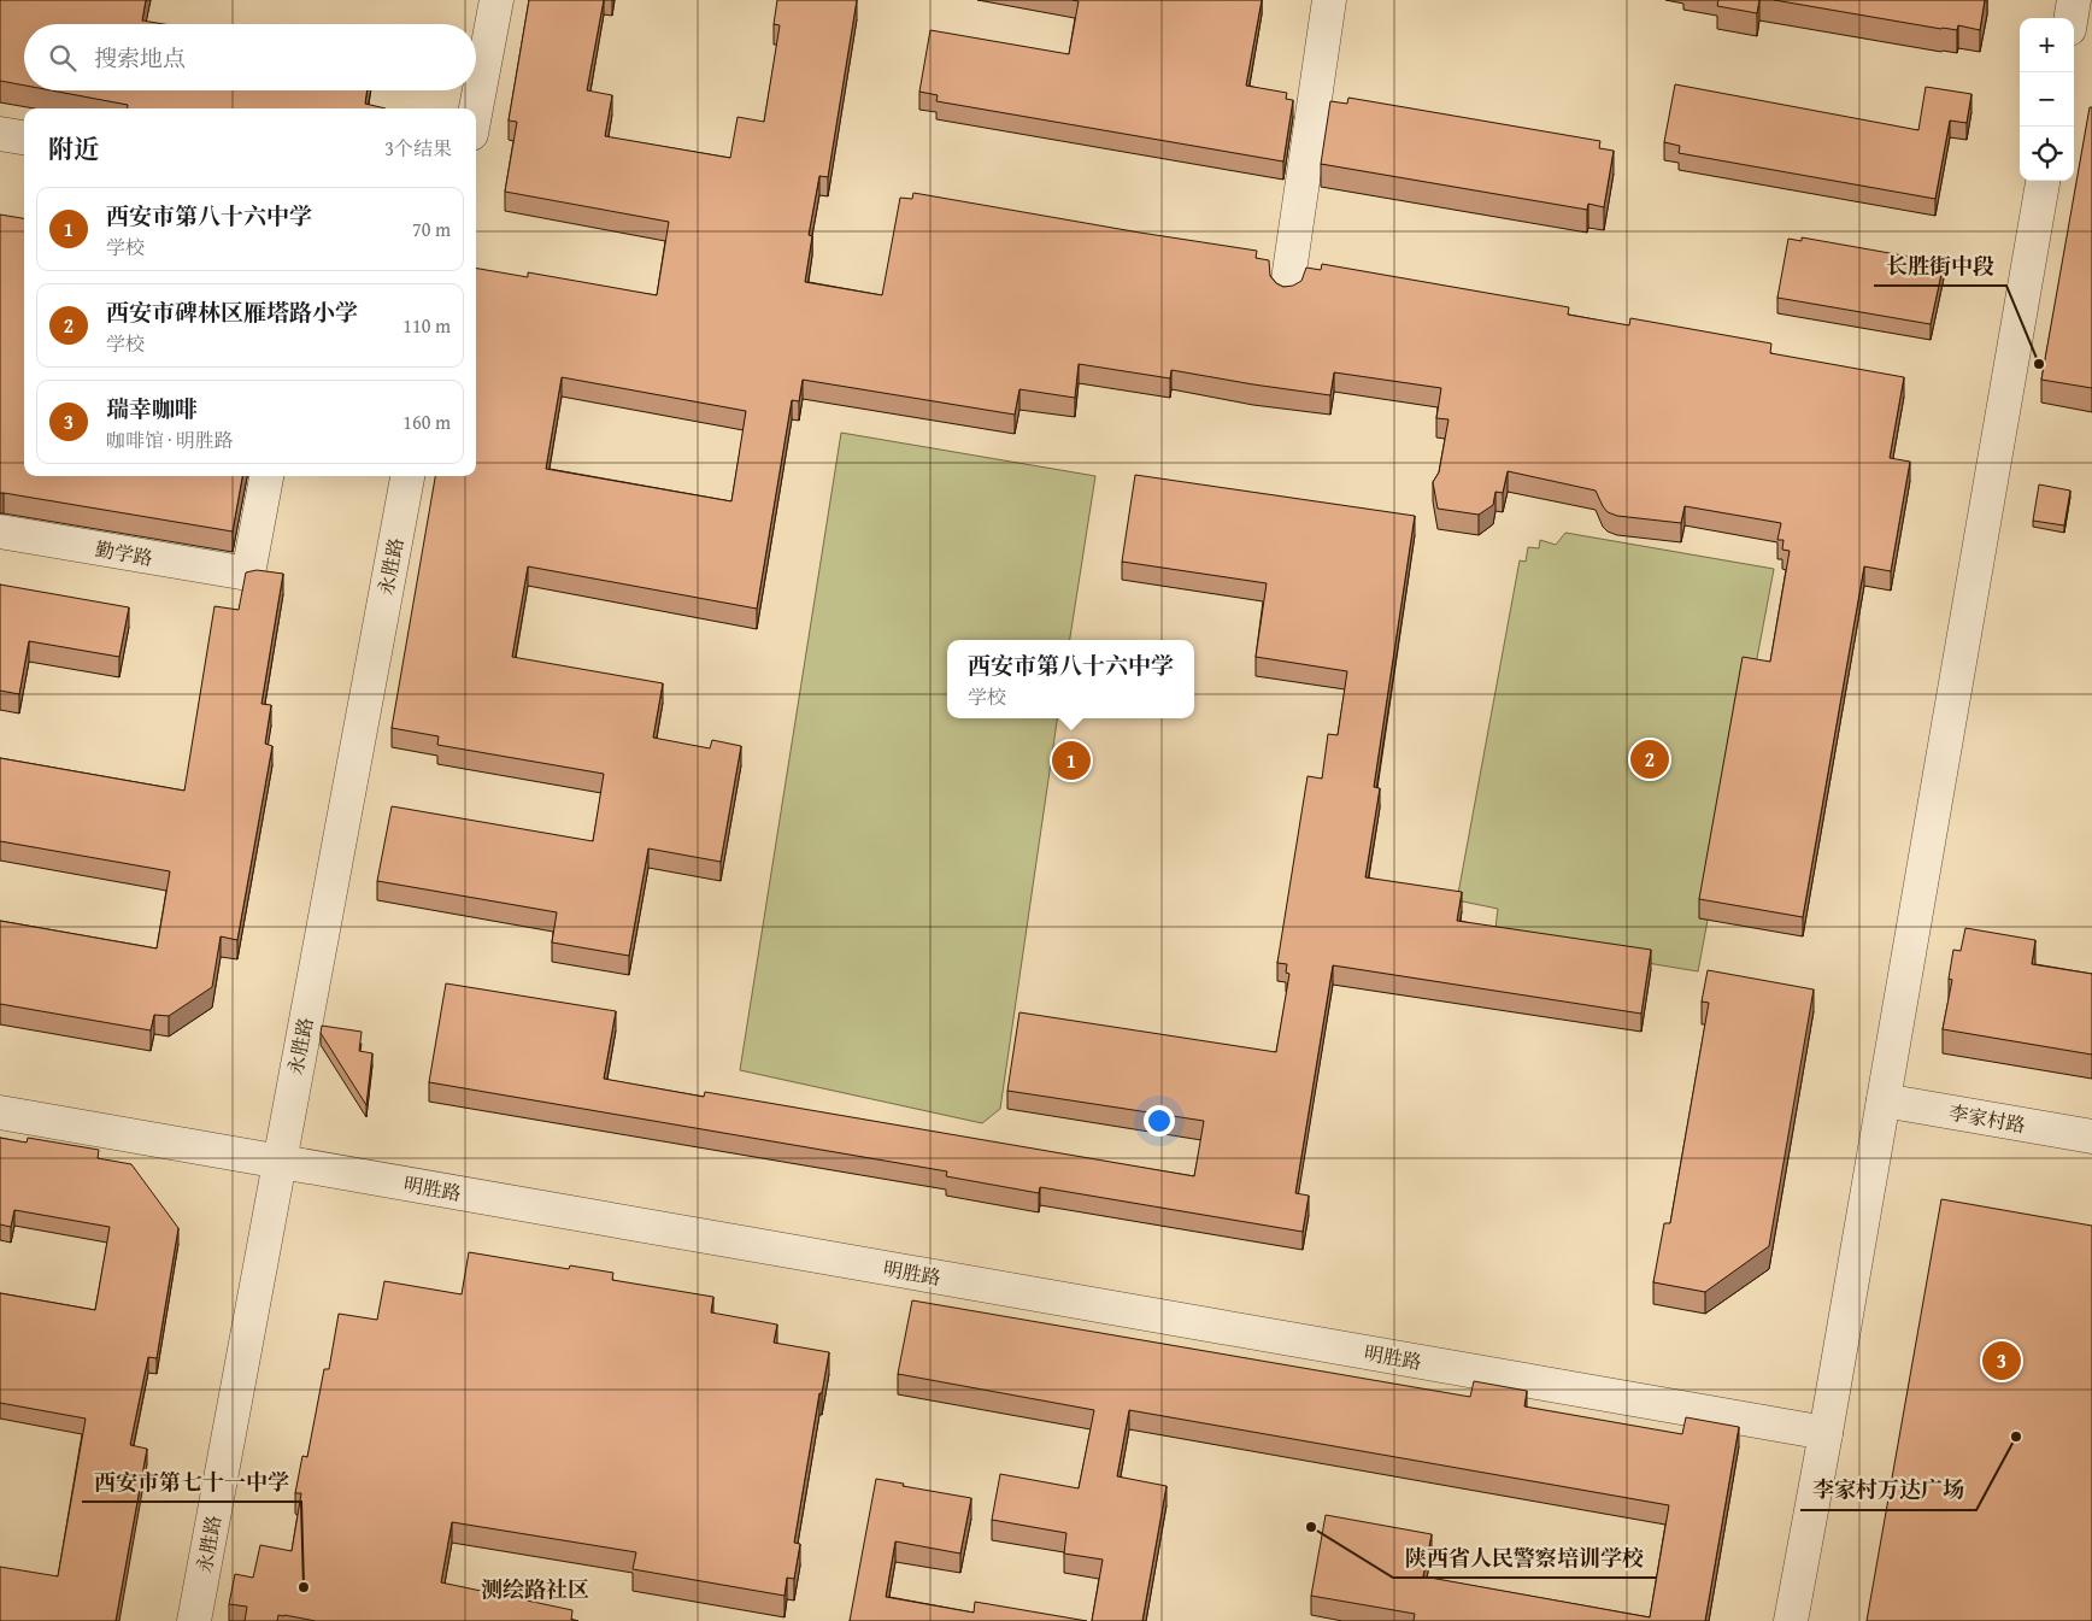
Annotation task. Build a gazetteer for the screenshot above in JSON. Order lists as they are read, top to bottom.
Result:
{
  "streets": {
    "street": [
      "勤学路",
      "永胜路",
      "李家村路",
      "明胜路"
    ]
  },
  "crossings": [
    ["永胜路", "明胜路"]
  ],
  "districts": ["测绘路社区"],
  "places": [
    "长胜街中段",
    "李家村万达广场",
    "陕西省人民警察培训学校",
    "西安市第七十一中学"
  ],
  "page": {
    "map_buttons": ["+", "−"],
    "search": "搜索地点",
    "heading": ["附近", "3个结果"],
    "list": [
      {
        "mark": "1",
        "name": "西安市第八十六中学",
        "note": "学校",
        "value": "70 m"
      },
      {
        "mark": "2",
        "name": "西安市碑林区雁塔路小学",
        "note": "学校",
        "value": "110 m"
      },
      {
        "mark": "3",
        "name": "瑞幸咖啡",
        "note": "咖啡馆 · 明胜路",
        "value": "160 m"
      }
    ],
    "popup": ["西安市第八十六中学", "学校"],
    "pins": ["2", "1", "3"]
  }
}
